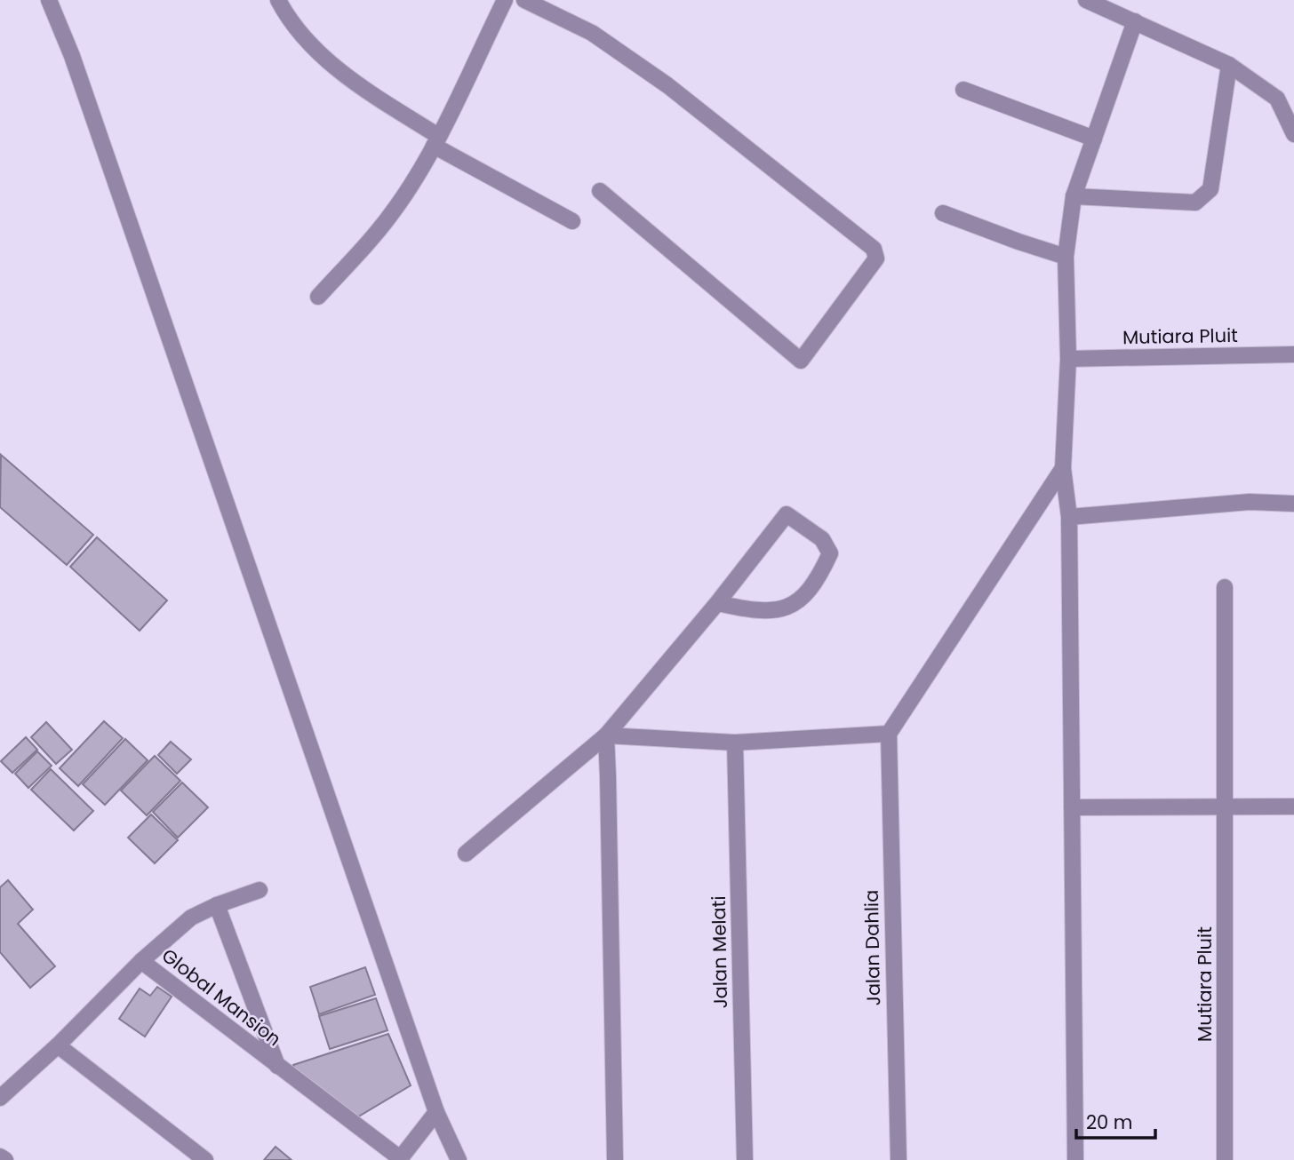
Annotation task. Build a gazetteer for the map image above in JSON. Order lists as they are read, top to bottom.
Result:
{
  "streets": {
    "street": [
      "Mutiara Pluit",
      "Jalan Dahlia",
      "Jalan Melati",
      "Global Mansion"
    ]
  },
  "scale_bar": "20 m"
}
